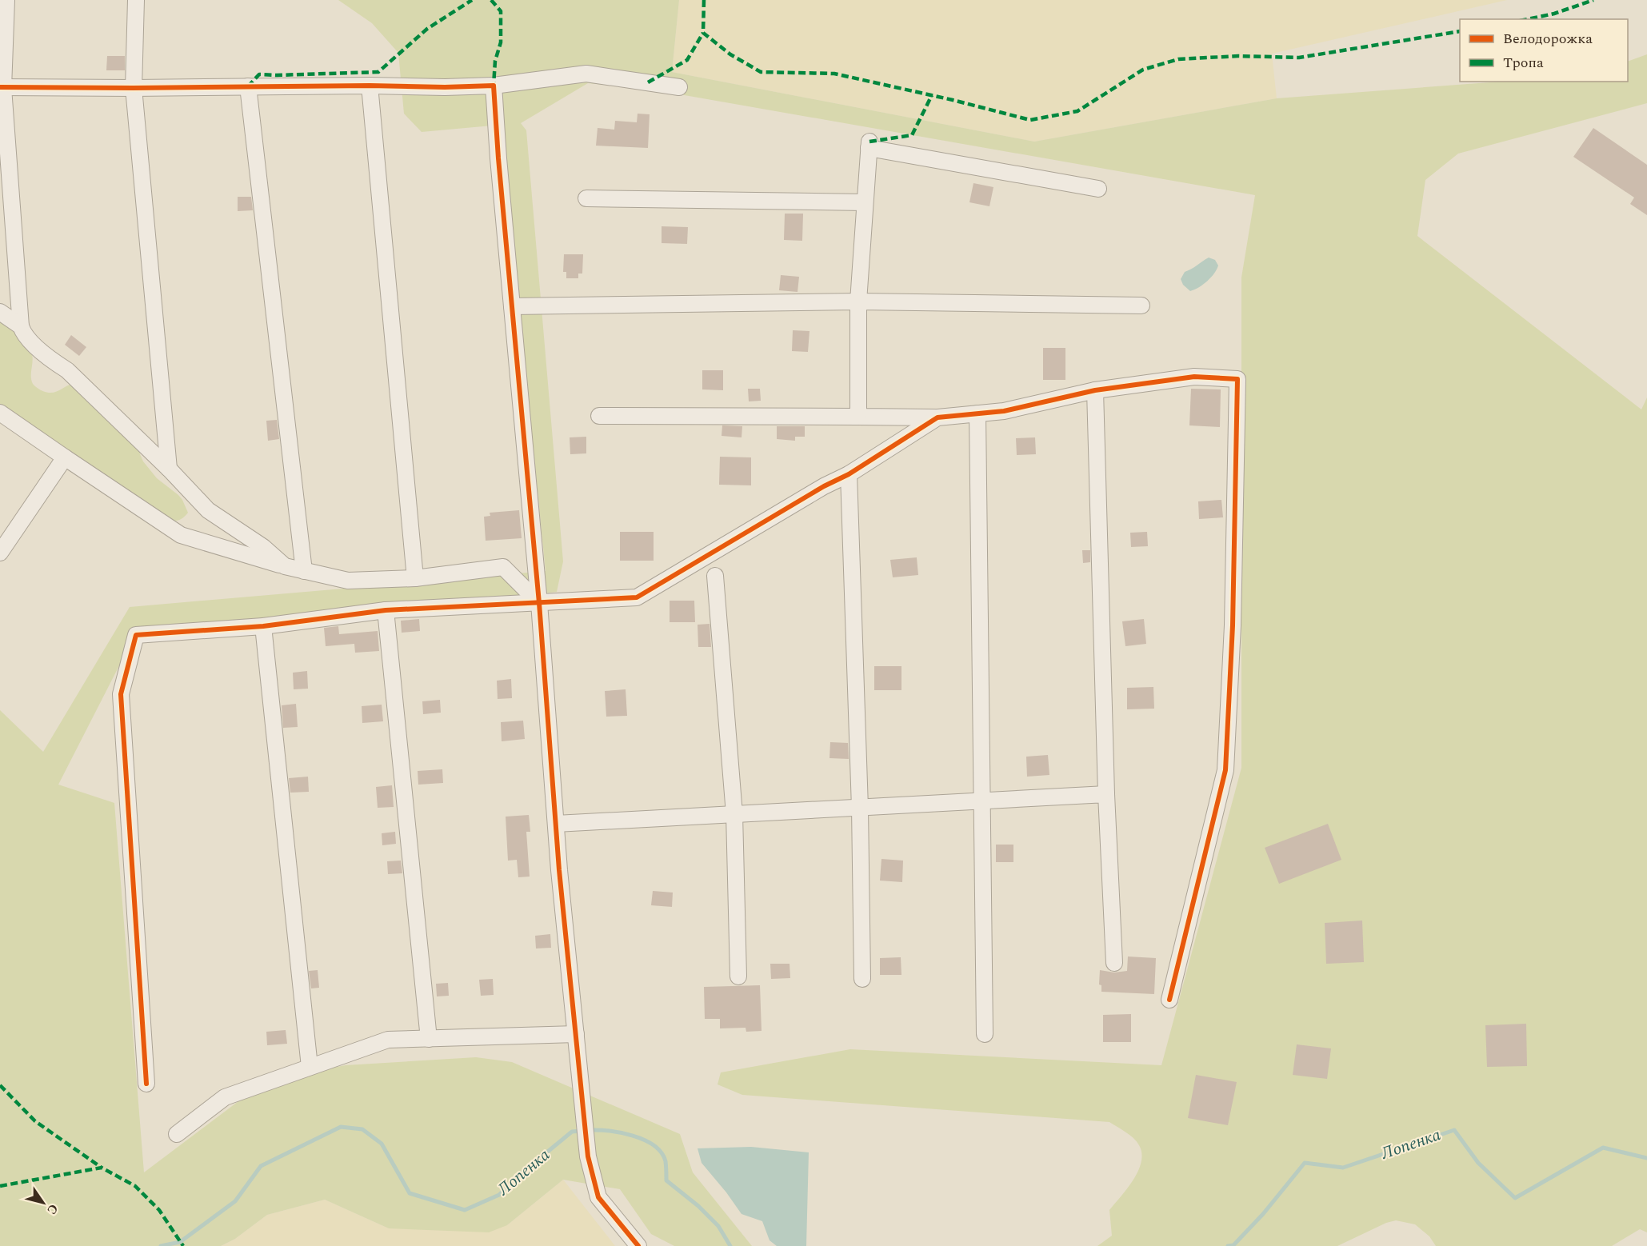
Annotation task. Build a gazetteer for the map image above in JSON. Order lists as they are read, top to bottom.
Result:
{
  "water": ["Лопенка"],
  "legend": ["Велодорожка", "Тропа"],
  "north": "bottom right"
}
